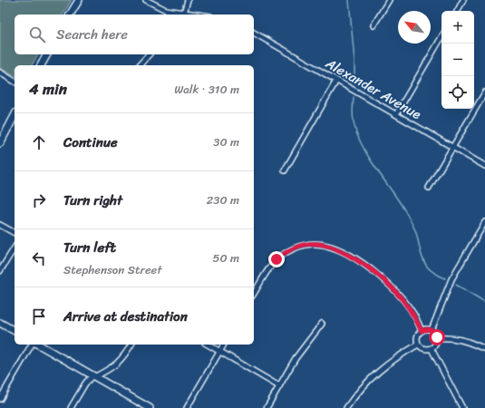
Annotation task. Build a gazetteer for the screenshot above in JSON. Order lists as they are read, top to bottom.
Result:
{
  "streets": {
    "street": ["Alexander Avenue"]
  },
  "north": "top left",
  "page": {
    "map_buttons": ["+", "−"],
    "search": "Search here",
    "heading": ["4 min", "Walk · 310 m"],
    "list": [
      ["Continue", "30 m"],
      ["Turn right", "230 m"],
      ["Turn left", "Stephenson Street", "50 m"],
      "Arrive at destination"
    ]
  }
}
